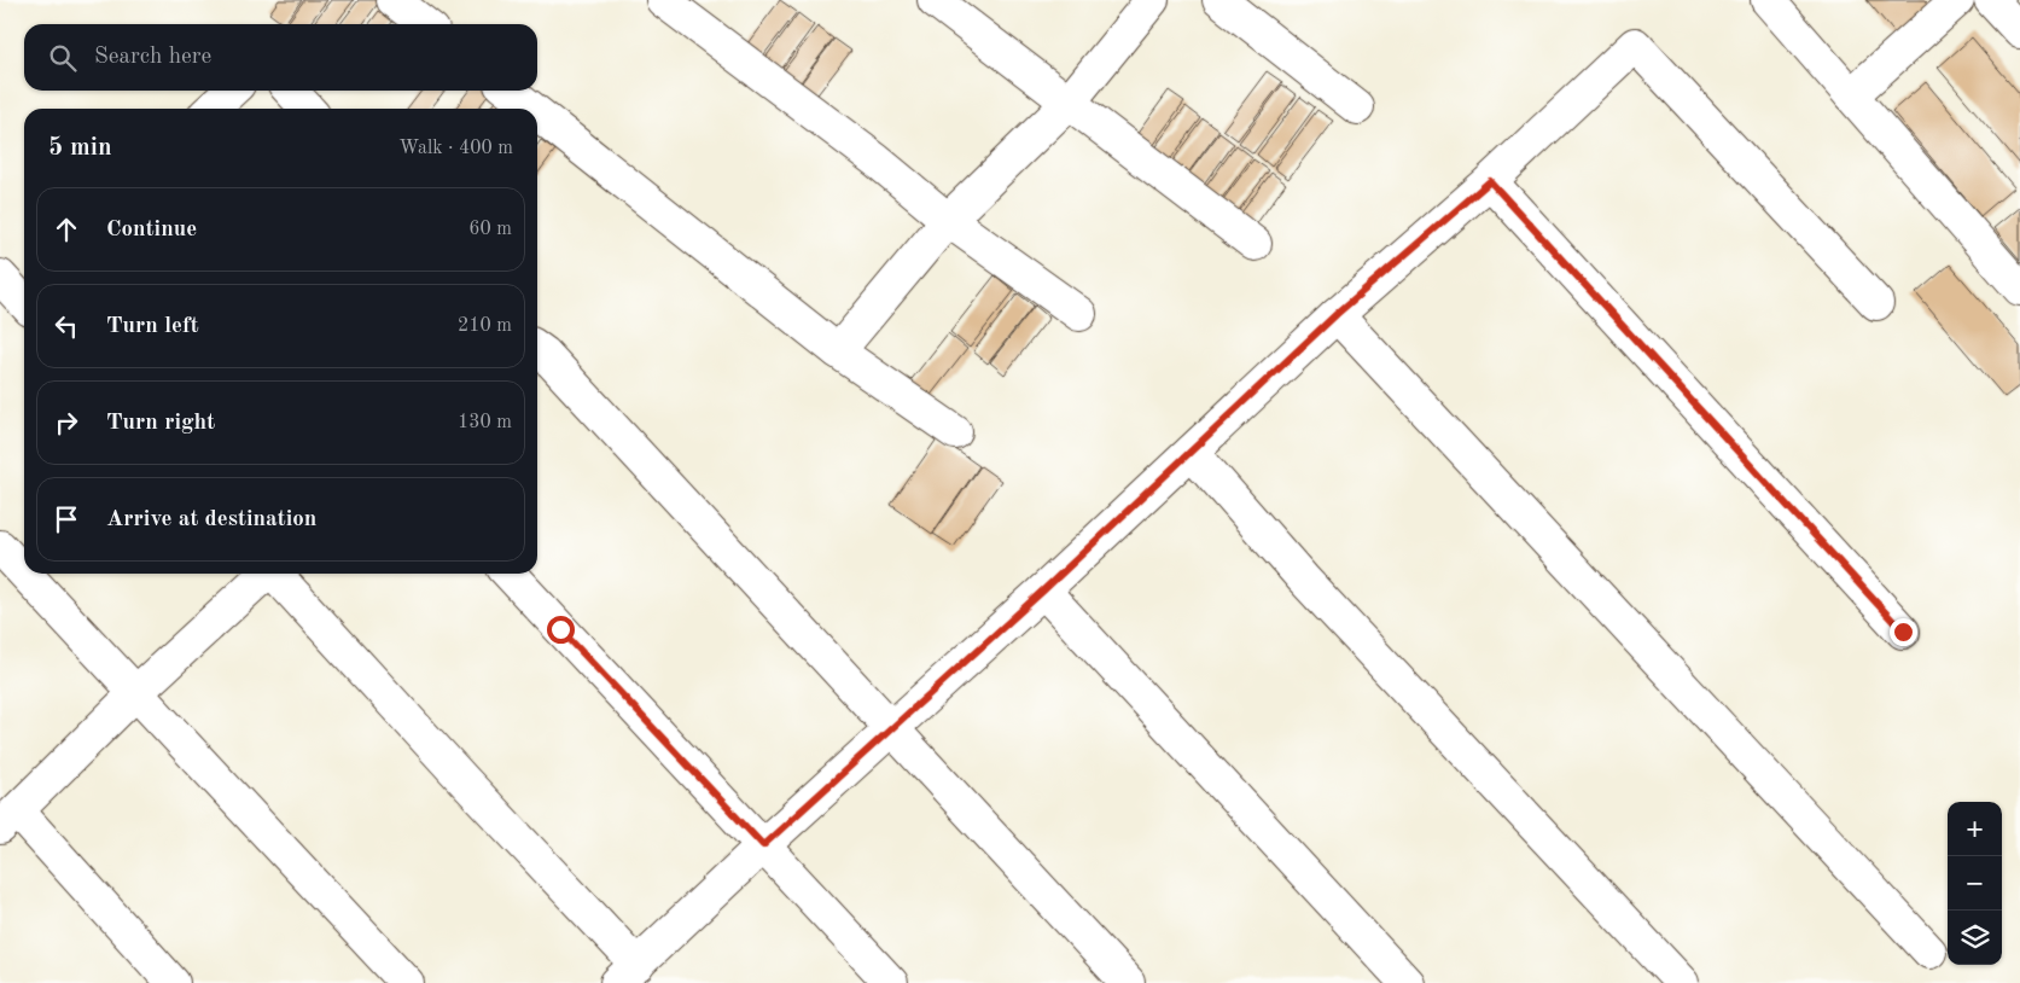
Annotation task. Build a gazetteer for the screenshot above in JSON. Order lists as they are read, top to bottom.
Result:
{
  "page": {
    "search": "Search here",
    "heading": ["5 min", "Walk · 400 m"],
    "list": [
      ["Continue", "60 m"],
      ["Turn left", "210 m"],
      ["Turn right", "130 m"],
      "Arrive at destination"
    ],
    "map_buttons": ["+", "−"]
  }
}
